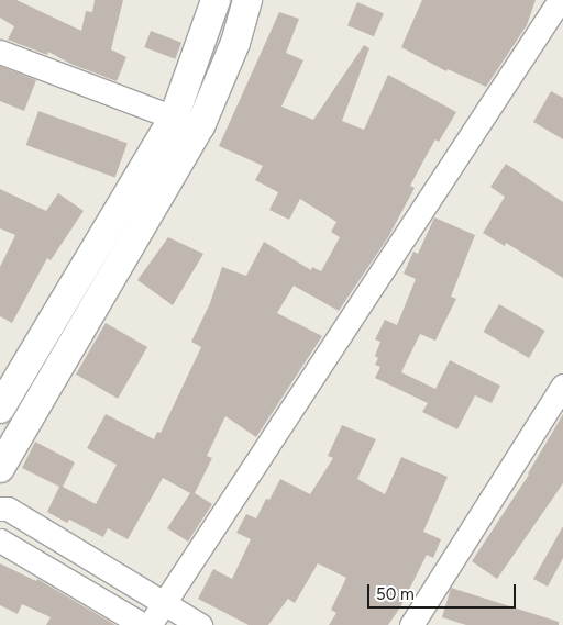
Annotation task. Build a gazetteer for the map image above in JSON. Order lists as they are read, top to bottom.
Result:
{
  "scale_bar": "50 m"
}
